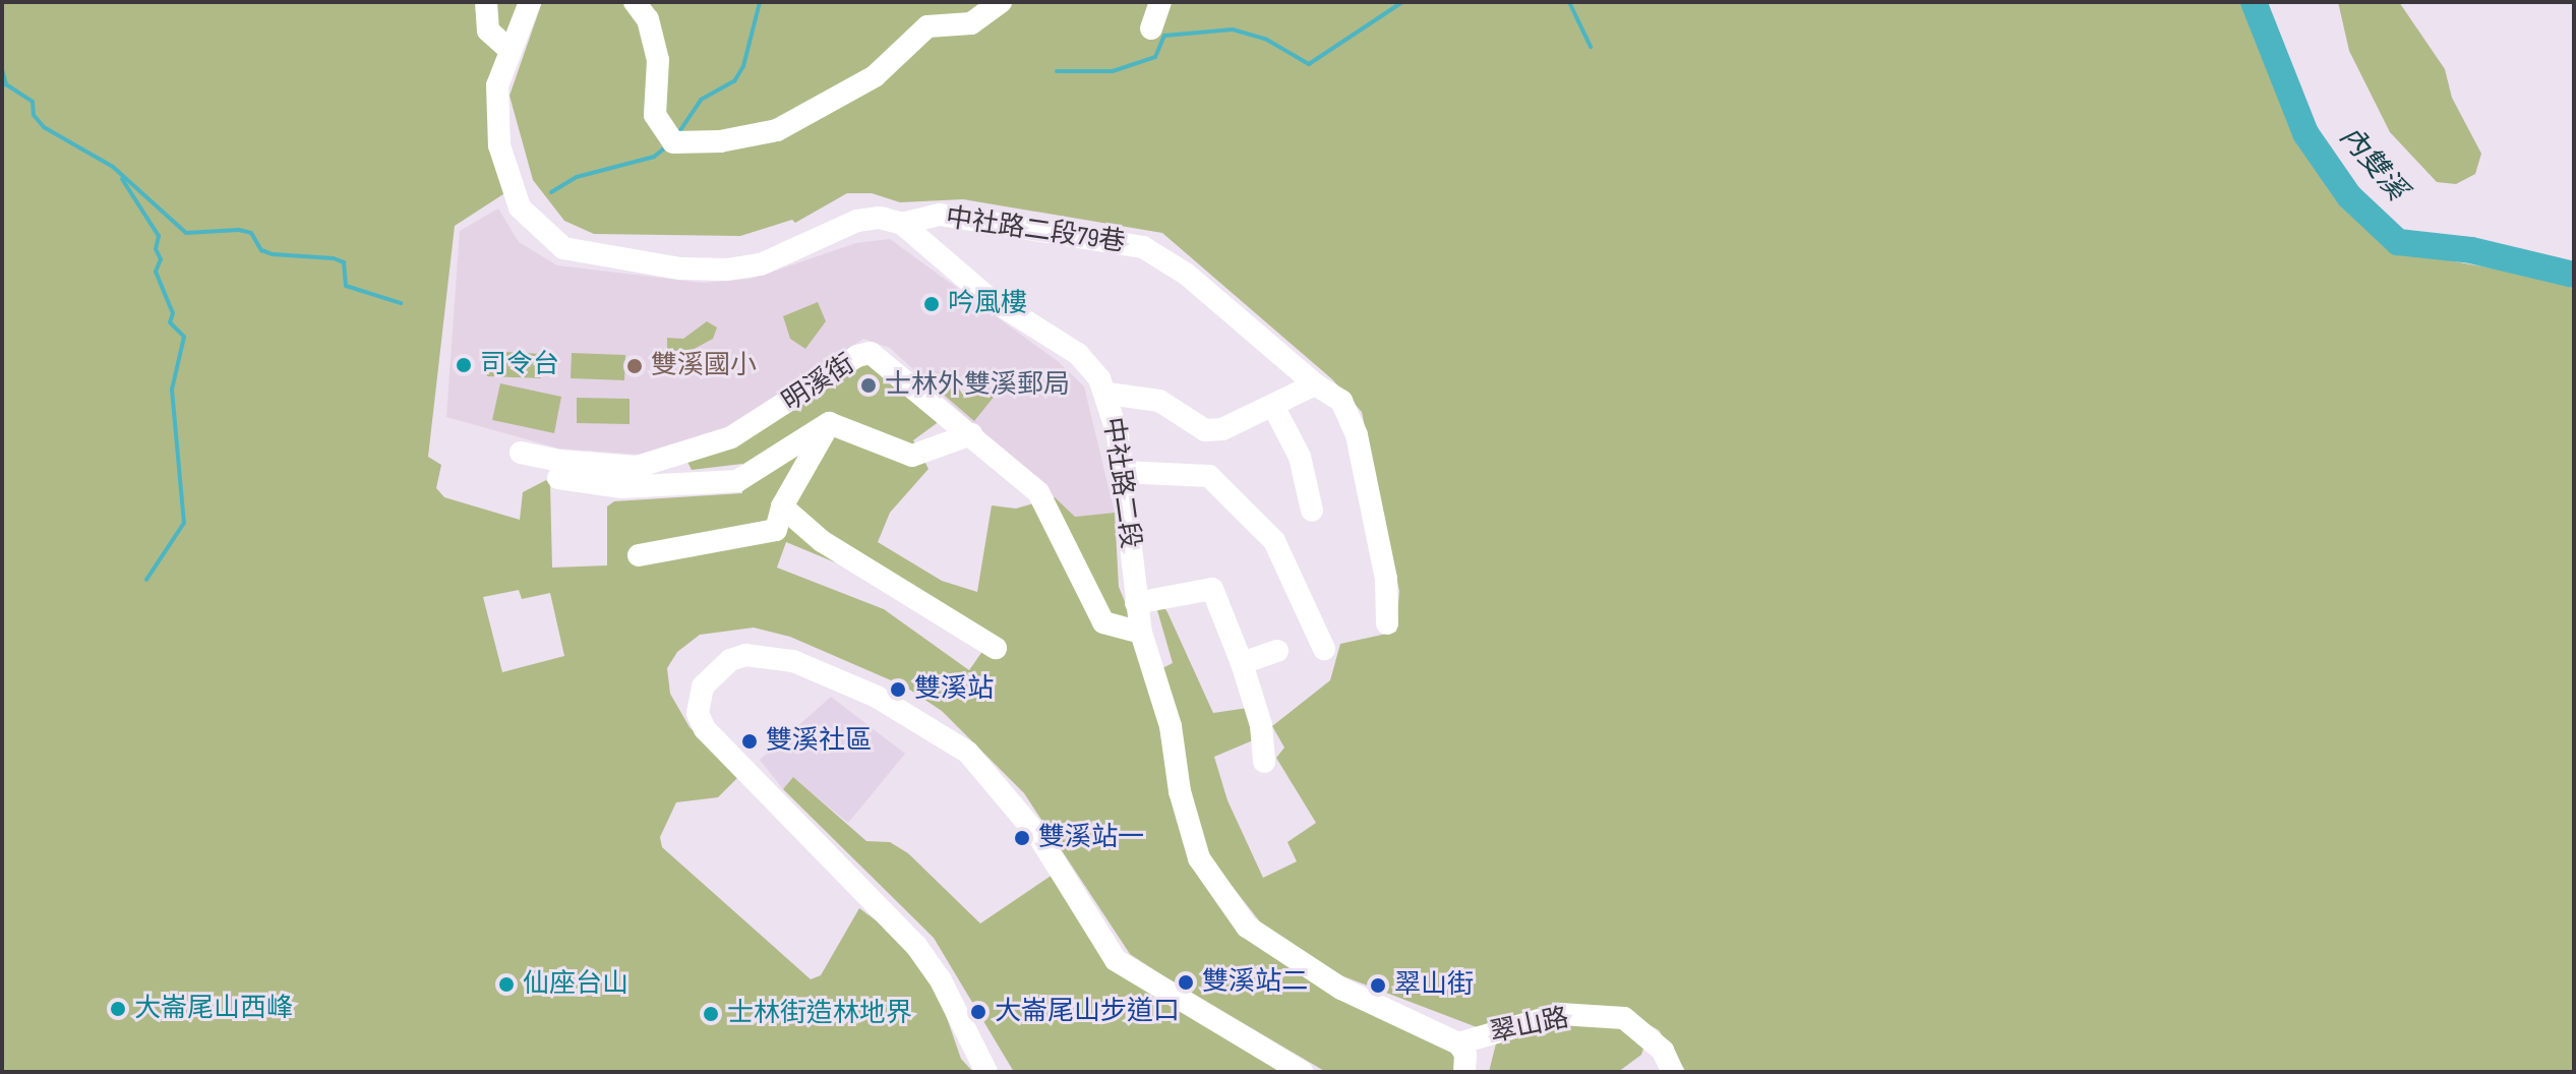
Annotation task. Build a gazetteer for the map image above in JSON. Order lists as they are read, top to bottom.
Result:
{
  "streets": {
    "street": [
      "中社路二段79巷",
      "明溪街",
      "中社路二段",
      "翠山路"
    ]
  },
  "crossings": [
    ["中社路二段79巷", "中社路二段"],
    ["明溪街", "中社路二段"],
    ["中社路二段", "翠山路"]
  ],
  "water": ["內雙溪"],
  "places": [
    "吟風樓",
    "司令台",
    "雙溪國小",
    "士林外雙溪郵局",
    "雙溪站",
    "雙溪社區",
    "雙溪站一",
    "雙溪站二",
    "仙座台山",
    "翠山街",
    "大崙尾山西峰",
    "大崙尾山步道口",
    "士林街造林地界"
  ]
}
